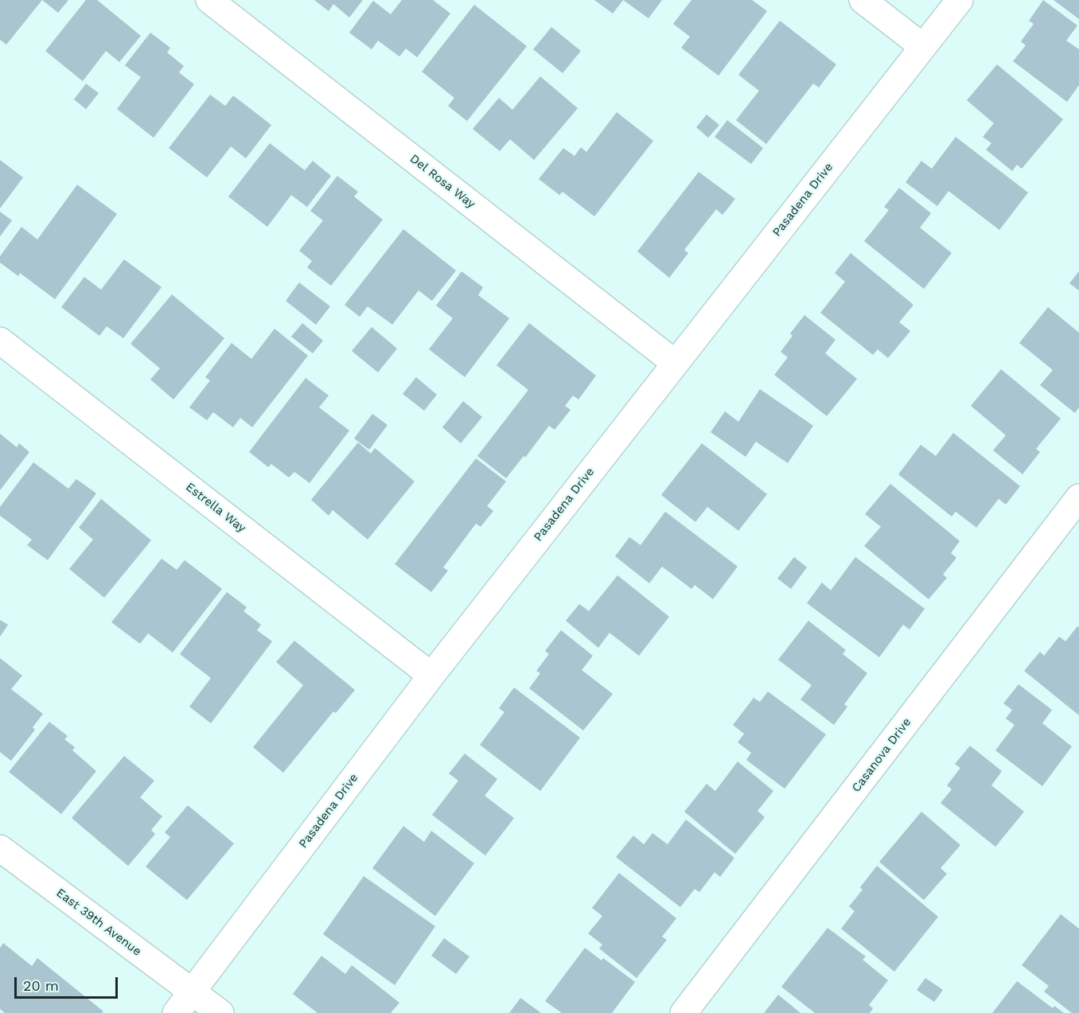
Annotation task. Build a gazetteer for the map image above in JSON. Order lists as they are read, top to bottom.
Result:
{
  "streets": {
    "street": [
      "Del Rosa Way",
      "Pasadena Drive",
      "Estrella Way",
      "Casanova Drive",
      "East 39th Avenue"
    ]
  },
  "crossings": [
    ["Del Rosa Way", "Pasadena Drive"],
    ["Pasadena Drive", "Estrella Way"],
    ["Pasadena Drive", "East 39th Avenue"]
  ],
  "scale_bar": "20 m"
}
